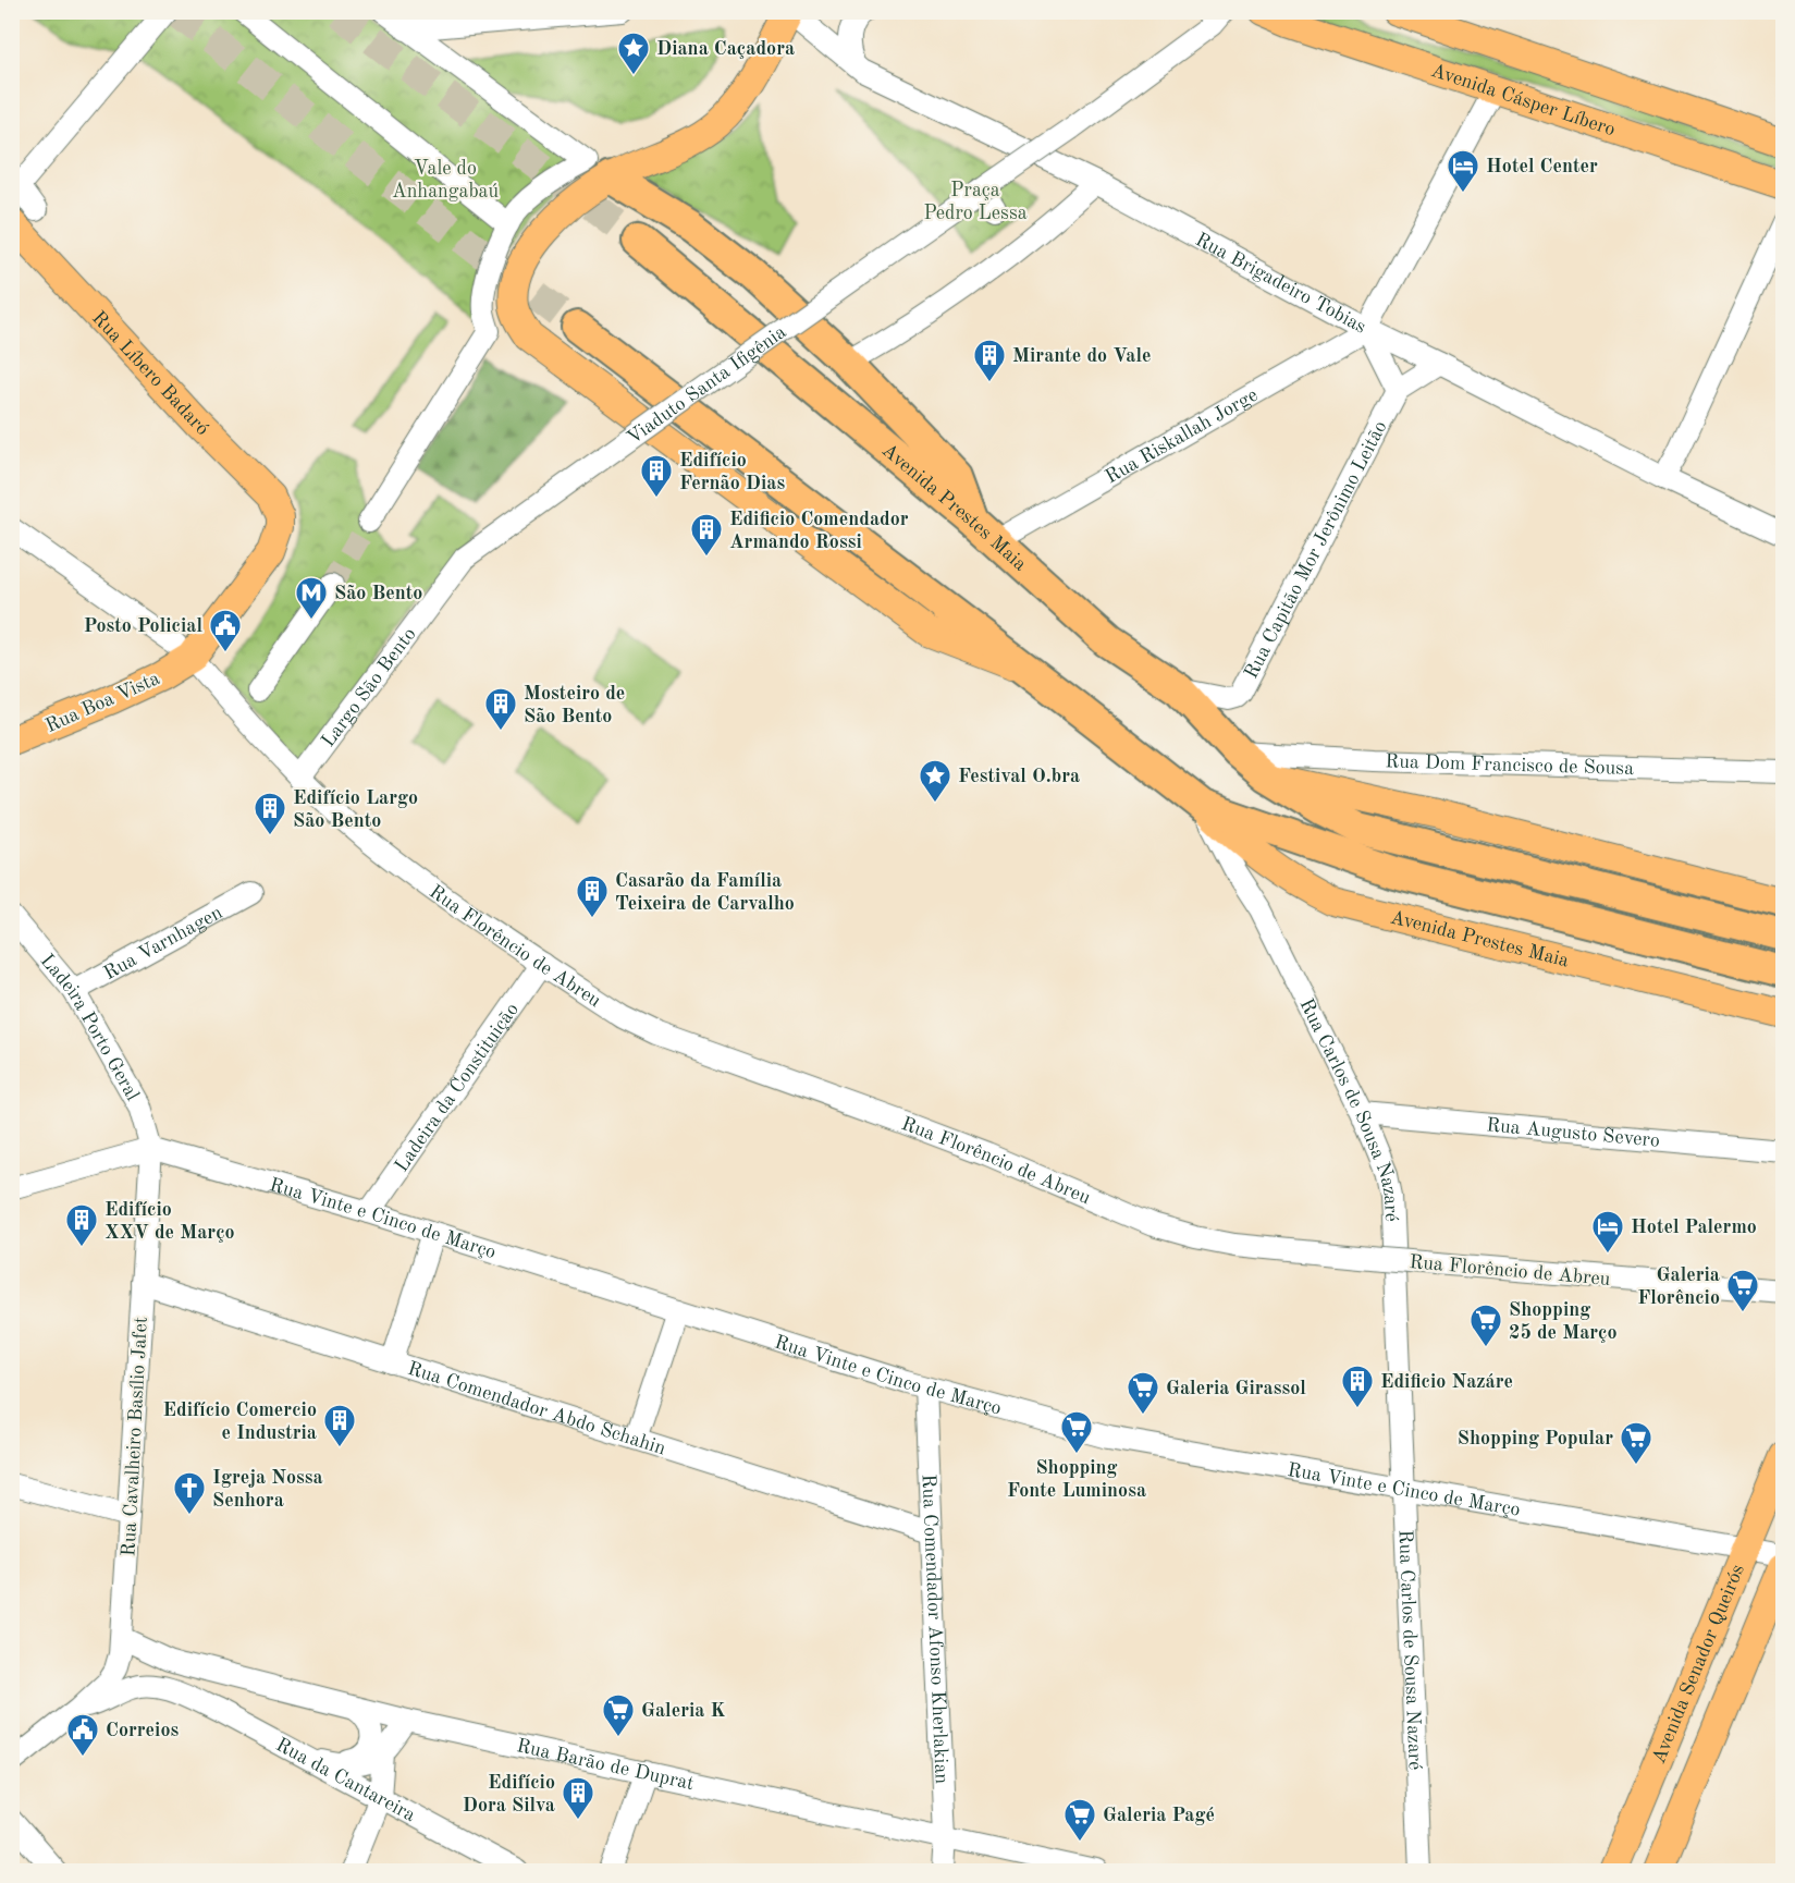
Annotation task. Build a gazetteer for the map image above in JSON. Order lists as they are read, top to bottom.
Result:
{
  "streets": {
    "highway": ["Avenida Prestes Maia"],
    "main road": [
      "Avenida Cásper Líbero",
      "Rua Líbero Badaró",
      "Rua Boa Vista",
      "Avenida Senador Queirós"
    ],
    "street": [
      "Rua Brigadeiro Tobias",
      "Viaduto Santa Ifigênia",
      "Rua Riskallah Jorge",
      "Rua Capitão Mor Jerônimo Leitão",
      "Largo São Bento",
      "Rua Dom Francisco de Sousa",
      "Rua Varnhagen",
      "Rua Florêncio de Abreu",
      "Ladeira Porto Geral",
      "Ladeira da Constituição",
      "Rua Carlos de Sousa Nazaré",
      "Rua Augusto Severo",
      "Rua Vinte e Cinco de Março",
      "Rua Comendador Abdo Schahin",
      "Rua Cavalheiro Basílio Jafet",
      "Rua Comendador Afonso Kherlakian",
      "Rua Barão de Duprat",
      "Rua da Cantareira"
    ]
  },
  "crossings": [
    ["Rua Brigadeiro Tobias", "Rua Riskallah Jorge"],
    ["Rua Líbero Badaró", "Rua Boa Vista"],
    ["Viaduto Santa Ifigênia", "Largo São Bento"],
    ["Rua Riskallah Jorge", "Avenida Prestes Maia"],
    ["Avenida Prestes Maia", "Rua Capitão Mor Jerônimo Leitão"],
    ["Avenida Prestes Maia", "Rua Dom Francisco de Sousa"],
    ["Avenida Prestes Maia", "Rua Carlos de Sousa Nazaré"],
    ["Largo São Bento", "Rua Florêncio de Abreu"],
    ["Rua Varnhagen", "Ladeira Porto Geral"],
    ["Rua Florêncio de Abreu", "Ladeira da Constituição"],
    ["Ladeira Porto Geral", "Rua Vinte e Cinco de Março"],
    ["Ladeira Porto Geral", "Rua Cavalheiro Basílio Jafet"],
    ["Ladeira da Constituição", "Rua Vinte e Cinco de Março"],
    ["Rua Carlos de Sousa Nazaré", "Rua Augusto Severo"],
    ["Rua Carlos de Sousa Nazaré", "Rua Vinte e Cinco de Março"],
    ["Rua Vinte e Cinco de Março", "Rua Cavalheiro Basílio Jafet"],
    ["Rua Vinte e Cinco de Março", "Rua Comendador Afonso Kherlakian"],
    ["Rua Vinte e Cinco de Março", "Avenida Senador Queirós"],
    ["Rua Comendador Abdo Schahin", "Rua Cavalheiro Basílio Jafet"],
    ["Rua Comendador Abdo Schahin", "Rua Comendador Afonso Kherlakian"],
    ["Rua Cavalheiro Basílio Jafet", "Rua Barão de Duprat"],
    ["Rua Cavalheiro Basílio Jafet", "Rua da Cantareira"],
    ["Rua Comendador Afonso Kherlakian", "Rua Barão de Duprat"]
  ],
  "parks": ["Vale do Anhangabaú", "Praça Pedro Lessa"],
  "places": {
    "place": ["Diana Caçadora", "Festival O.bra"],
    "hotel": ["Hotel Center", "Hotel Palermo"],
    "building": [
      "Mirante do Vale",
      "Edifício Fernão Dias",
      "Edificio Comendador Armando Rossi",
      "Mosteiro de São Bento",
      "Edifício Largo São Bento",
      "Casarão da Família Teixeira de Carvalho",
      "Edifício XXV de Março",
      "Edificio Nazáre",
      "Edifício Comercio e Industria",
      "Edifício Dora Silva"
    ],
    "metro station": ["São Bento"],
    "public building": ["Posto Policial", "Correios"],
    "supermarket": [
      "Galeria Florêncio",
      "Shopping 25 de Março",
      "Galeria Girassol",
      "Shopping Fonte Luminosa",
      "Shopping Popular",
      "Galeria K",
      "Galeria Pagé"
    ],
    "church": ["Igreja Nossa Senhora"]
  }
}
